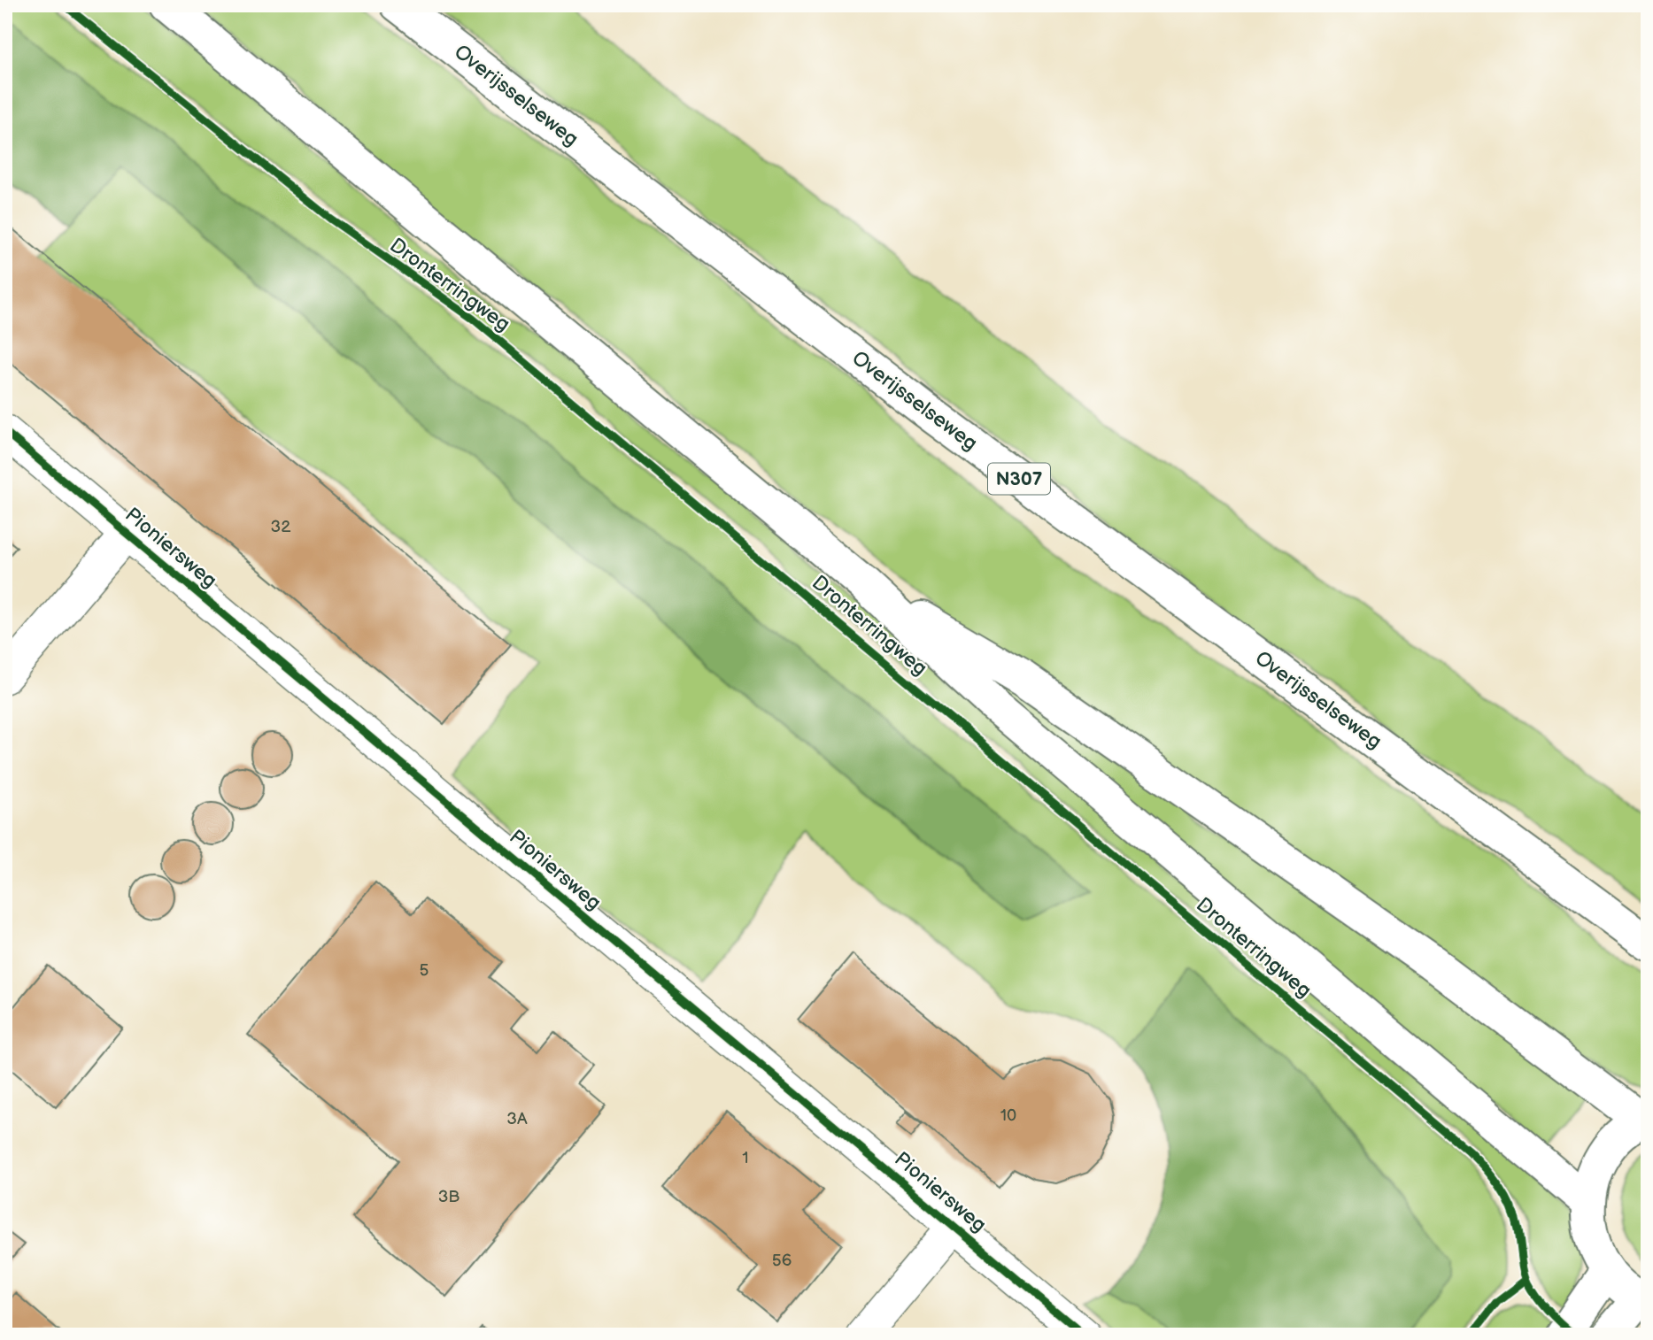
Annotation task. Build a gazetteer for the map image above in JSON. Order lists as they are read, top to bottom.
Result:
{
  "streets": {
    "main road": ["Overijsselseweg", "Dronterringweg", "N307"],
    "street": ["Pioniersweg"]
  },
  "house_numbers": [
    "32",
    "5",
    "10",
    "3A",
    "1",
    "3B",
    "56"
  ]
}
